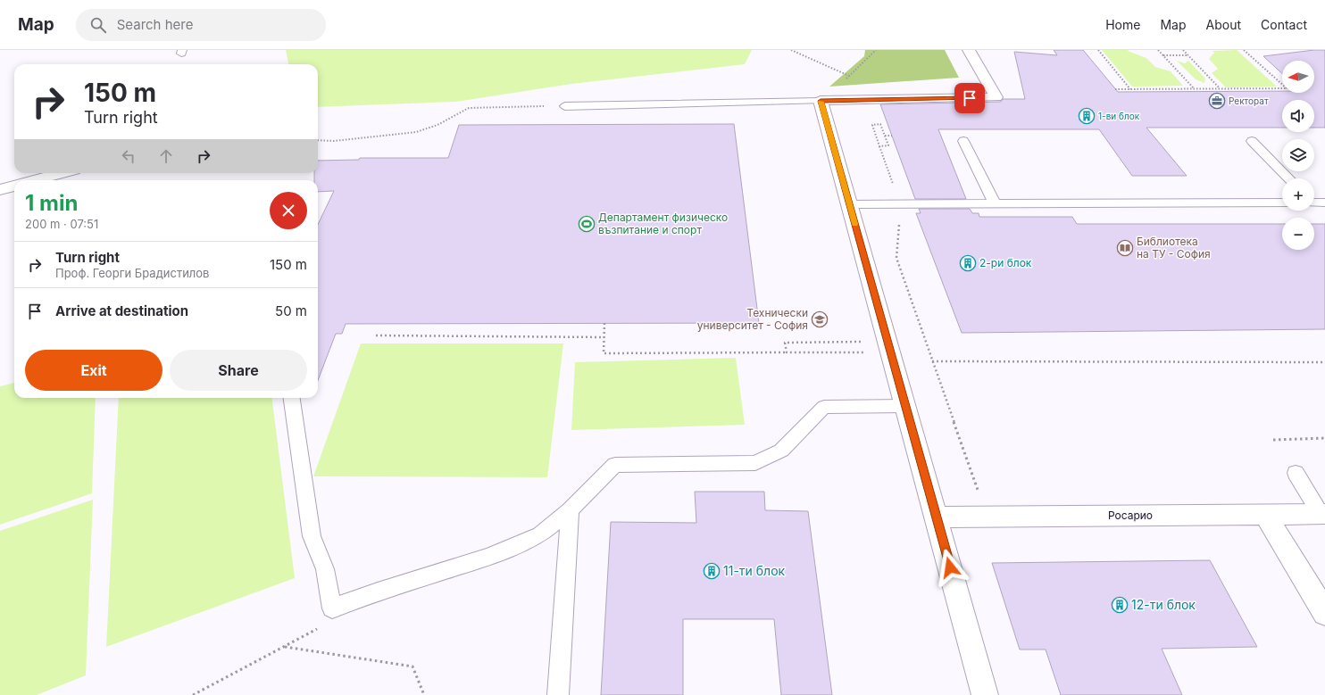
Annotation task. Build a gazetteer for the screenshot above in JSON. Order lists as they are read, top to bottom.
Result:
{
  "streets": {
    "street": ["Росарио"]
  },
  "places": {
    "office": ["Ректорат"],
    "building": [
      "1-ви блок",
      "2-ри блок",
      "11-ти блок",
      "12-ти блок"
    ],
    "sports": ["Департамент физическо възпитание и спорт"],
    "library": ["Библиотека на ТУ - София"],
    "school or university": ["Технически университет - София"]
  },
  "north": "left",
  "page": {
    "header": "Map",
    "search": "Search here",
    "nav": [
      "Home",
      "Map",
      "About",
      "Contact"
    ],
    "map_buttons": ["+", "−"],
    "turn": ["150 m", "Turn right"],
    "heading": ["1 min", "200 m · 07:51"],
    "list": [
      {
        "name": "Turn right",
        "note": "Проф. Георги Брадистилов",
        "value": "150 m"
      },
      {
        "name": "Arrive at destination",
        "value": "50 m"
      }
    ],
    "buttons": ["Exit", "Share"]
  }
}
